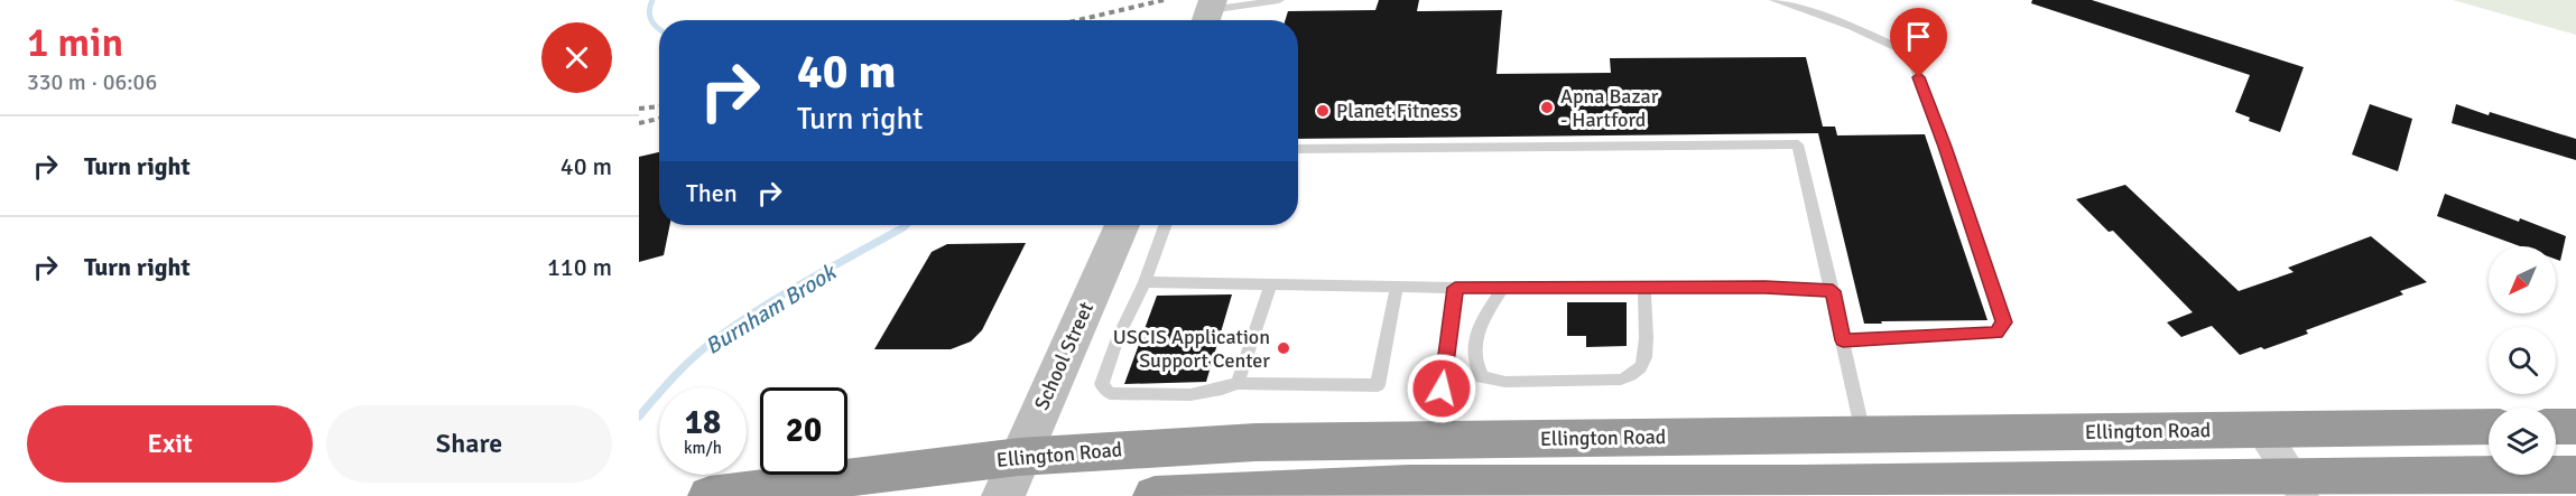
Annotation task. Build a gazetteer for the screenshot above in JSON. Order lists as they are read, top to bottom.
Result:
{
  "streets": {
    "highway": ["Ellington Road"],
    "main road": ["School Street"]
  },
  "crossings": [
    ["School Street", "Ellington Road"]
  ],
  "water": ["Burnham Brook"],
  "places": ["Apna Bazar - Hartford", "Planet Fitness", "USCIS Application Support Center"],
  "north": "bottom left",
  "page": {
    "heading": ["1 min", "330 m · 06:06"],
    "turn": ["40 m", "Turn right"],
    "list": [
      {
        "name": "Turn right",
        "value": "40 m"
      },
      {
        "name": "Turn right",
        "value": "110 m"
      }
    ],
    "then": "Then",
    "speed": "18 km/h",
    "limit": "20",
    "buttons": ["Exit", "Share"]
  }
}
